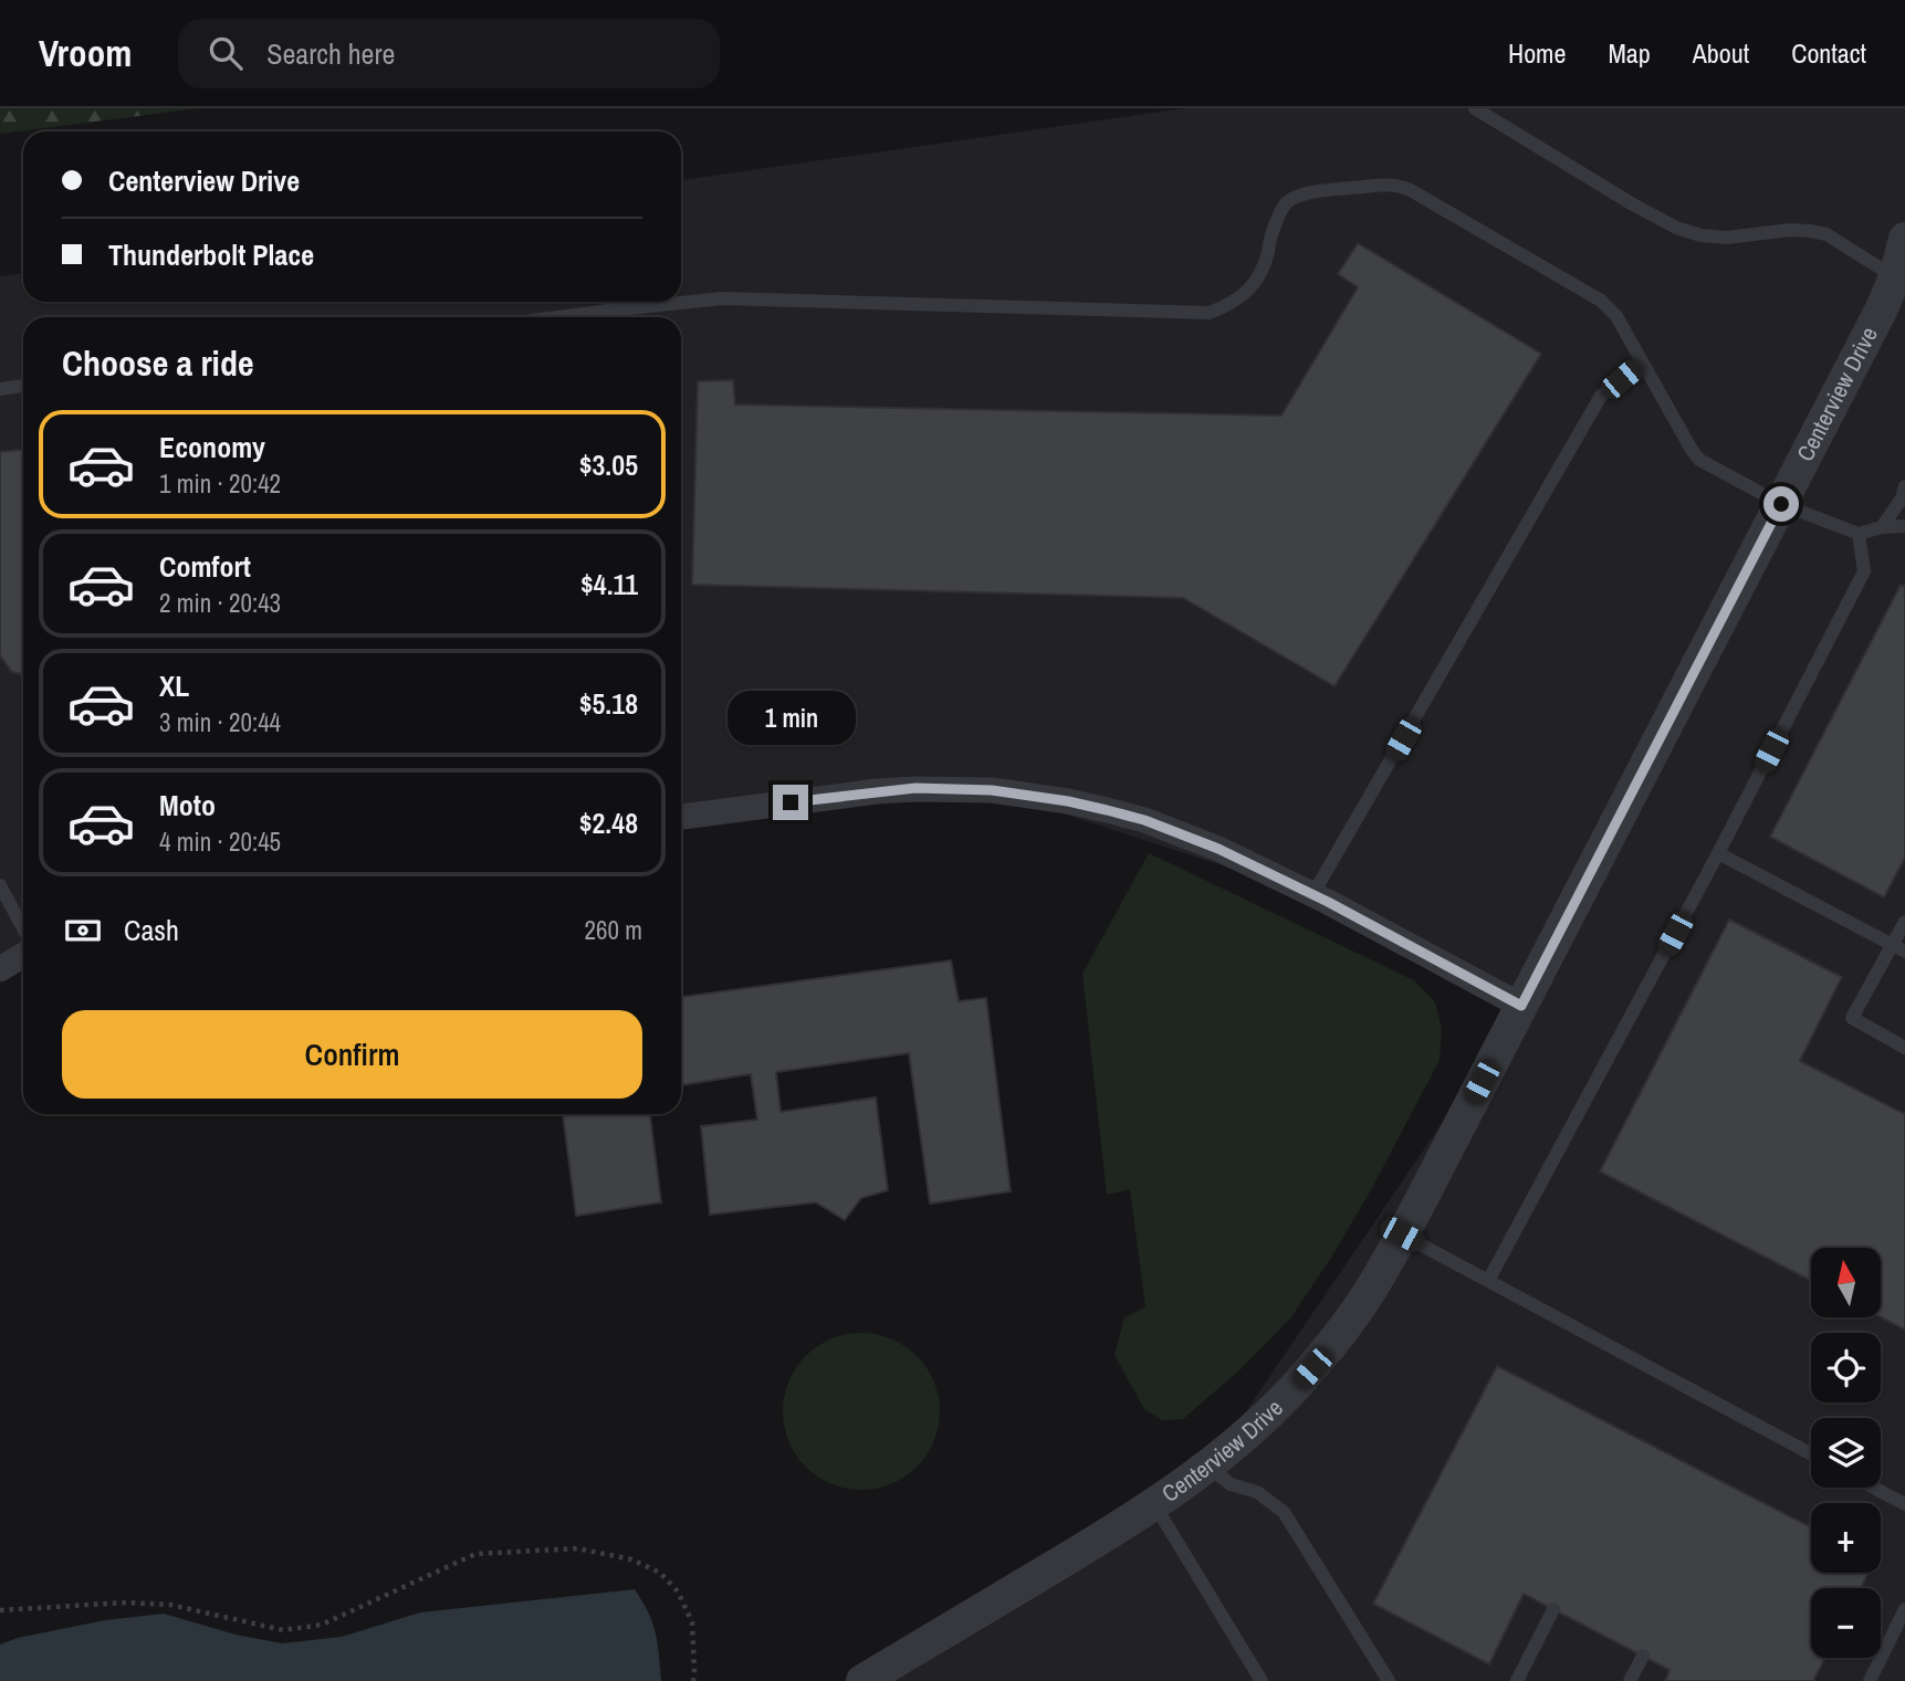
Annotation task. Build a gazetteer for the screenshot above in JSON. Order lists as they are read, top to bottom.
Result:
{
  "streets": {
    "street": ["Centerview Drive"]
  },
  "north": "top",
  "page": {
    "header": "Vroom",
    "search": "Search here",
    "nav": [
      "Home",
      "Map",
      "About",
      "Contact"
    ],
    "banner": ["Centerview Drive", "Thunderbolt Place"],
    "heading": "Choose a ride",
    "list": [
      {
        "name": "Economy",
        "note": "1 min · 20:42",
        "value": "$3.05"
      },
      {
        "name": "Comfort",
        "note": "2 min · 20:43",
        "value": "$4.11"
      },
      {
        "name": "XL",
        "note": "3 min · 20:44",
        "value": "$5.18"
      },
      {
        "name": "Moto",
        "note": "4 min · 20:45",
        "value": "$2.48"
      }
    ],
    "bubble": "1 min",
    "pay": ["Cash", "260 m"],
    "buttons": "Confirm",
    "map_buttons": ["+", "−"]
  }
}
